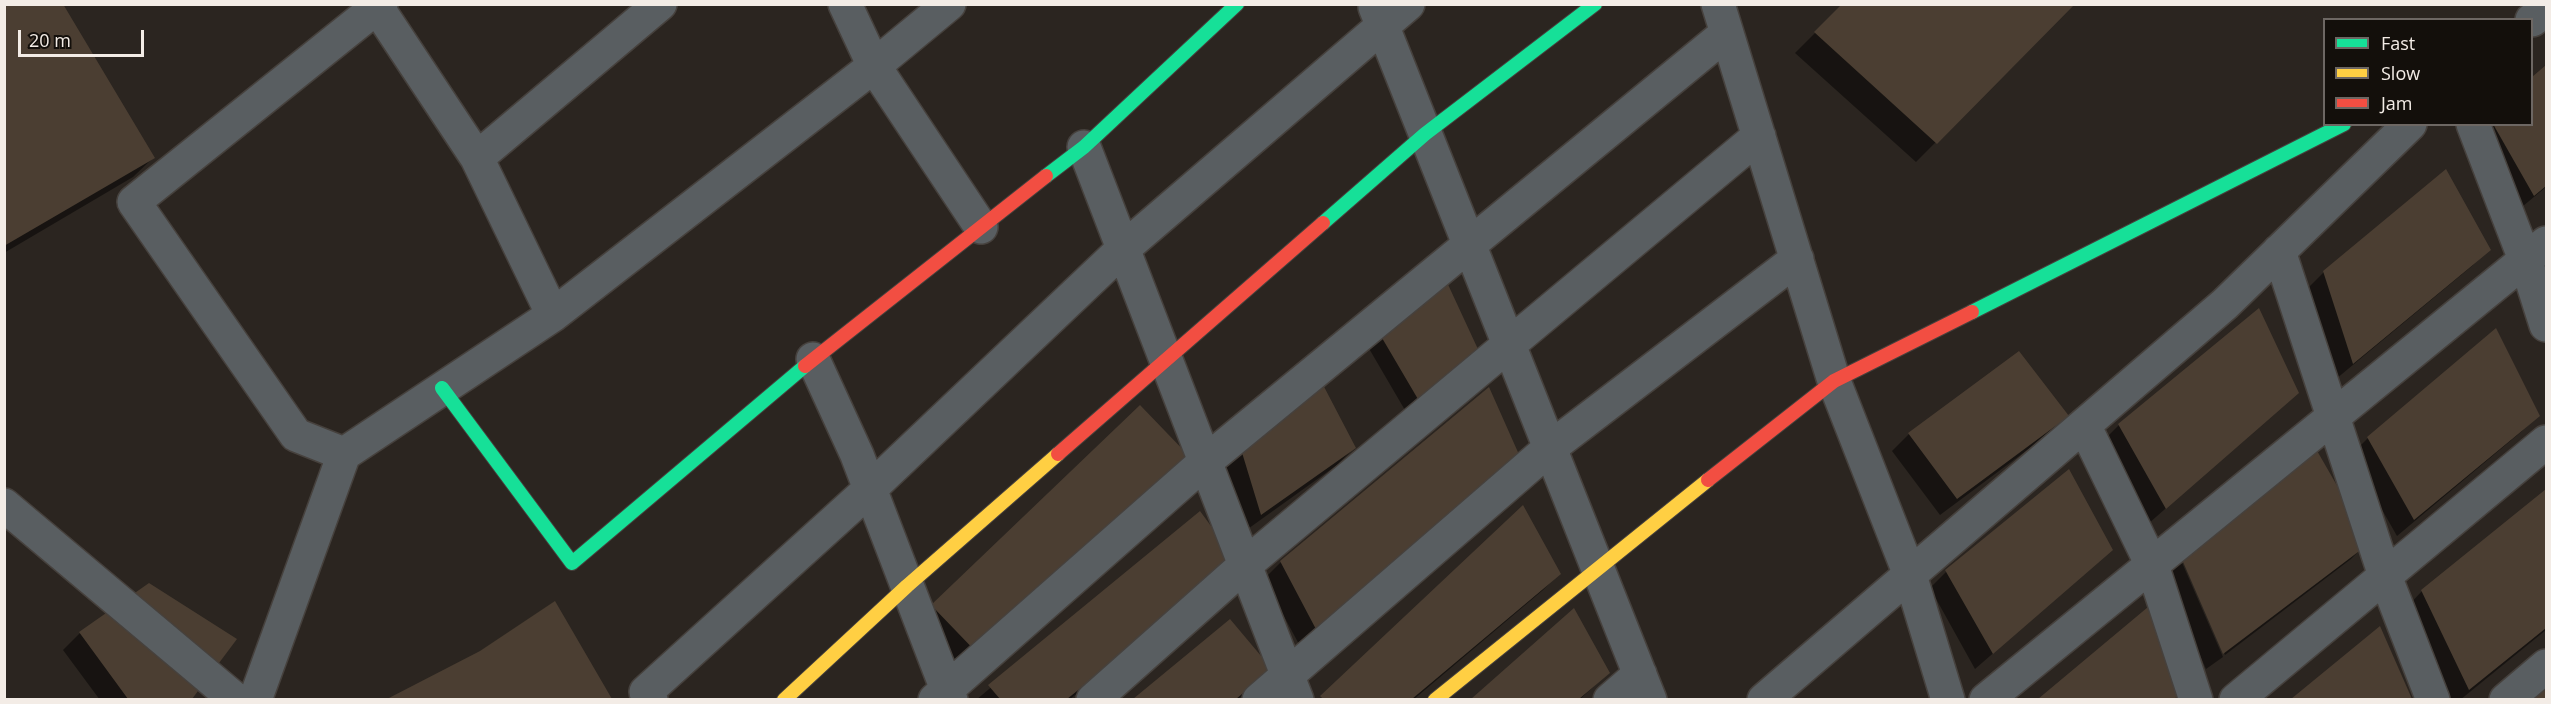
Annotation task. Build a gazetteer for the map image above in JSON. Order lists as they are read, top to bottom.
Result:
{
  "legend": ["Fast", "Slow", "Jam"],
  "scale_bar": "20 m"
}
